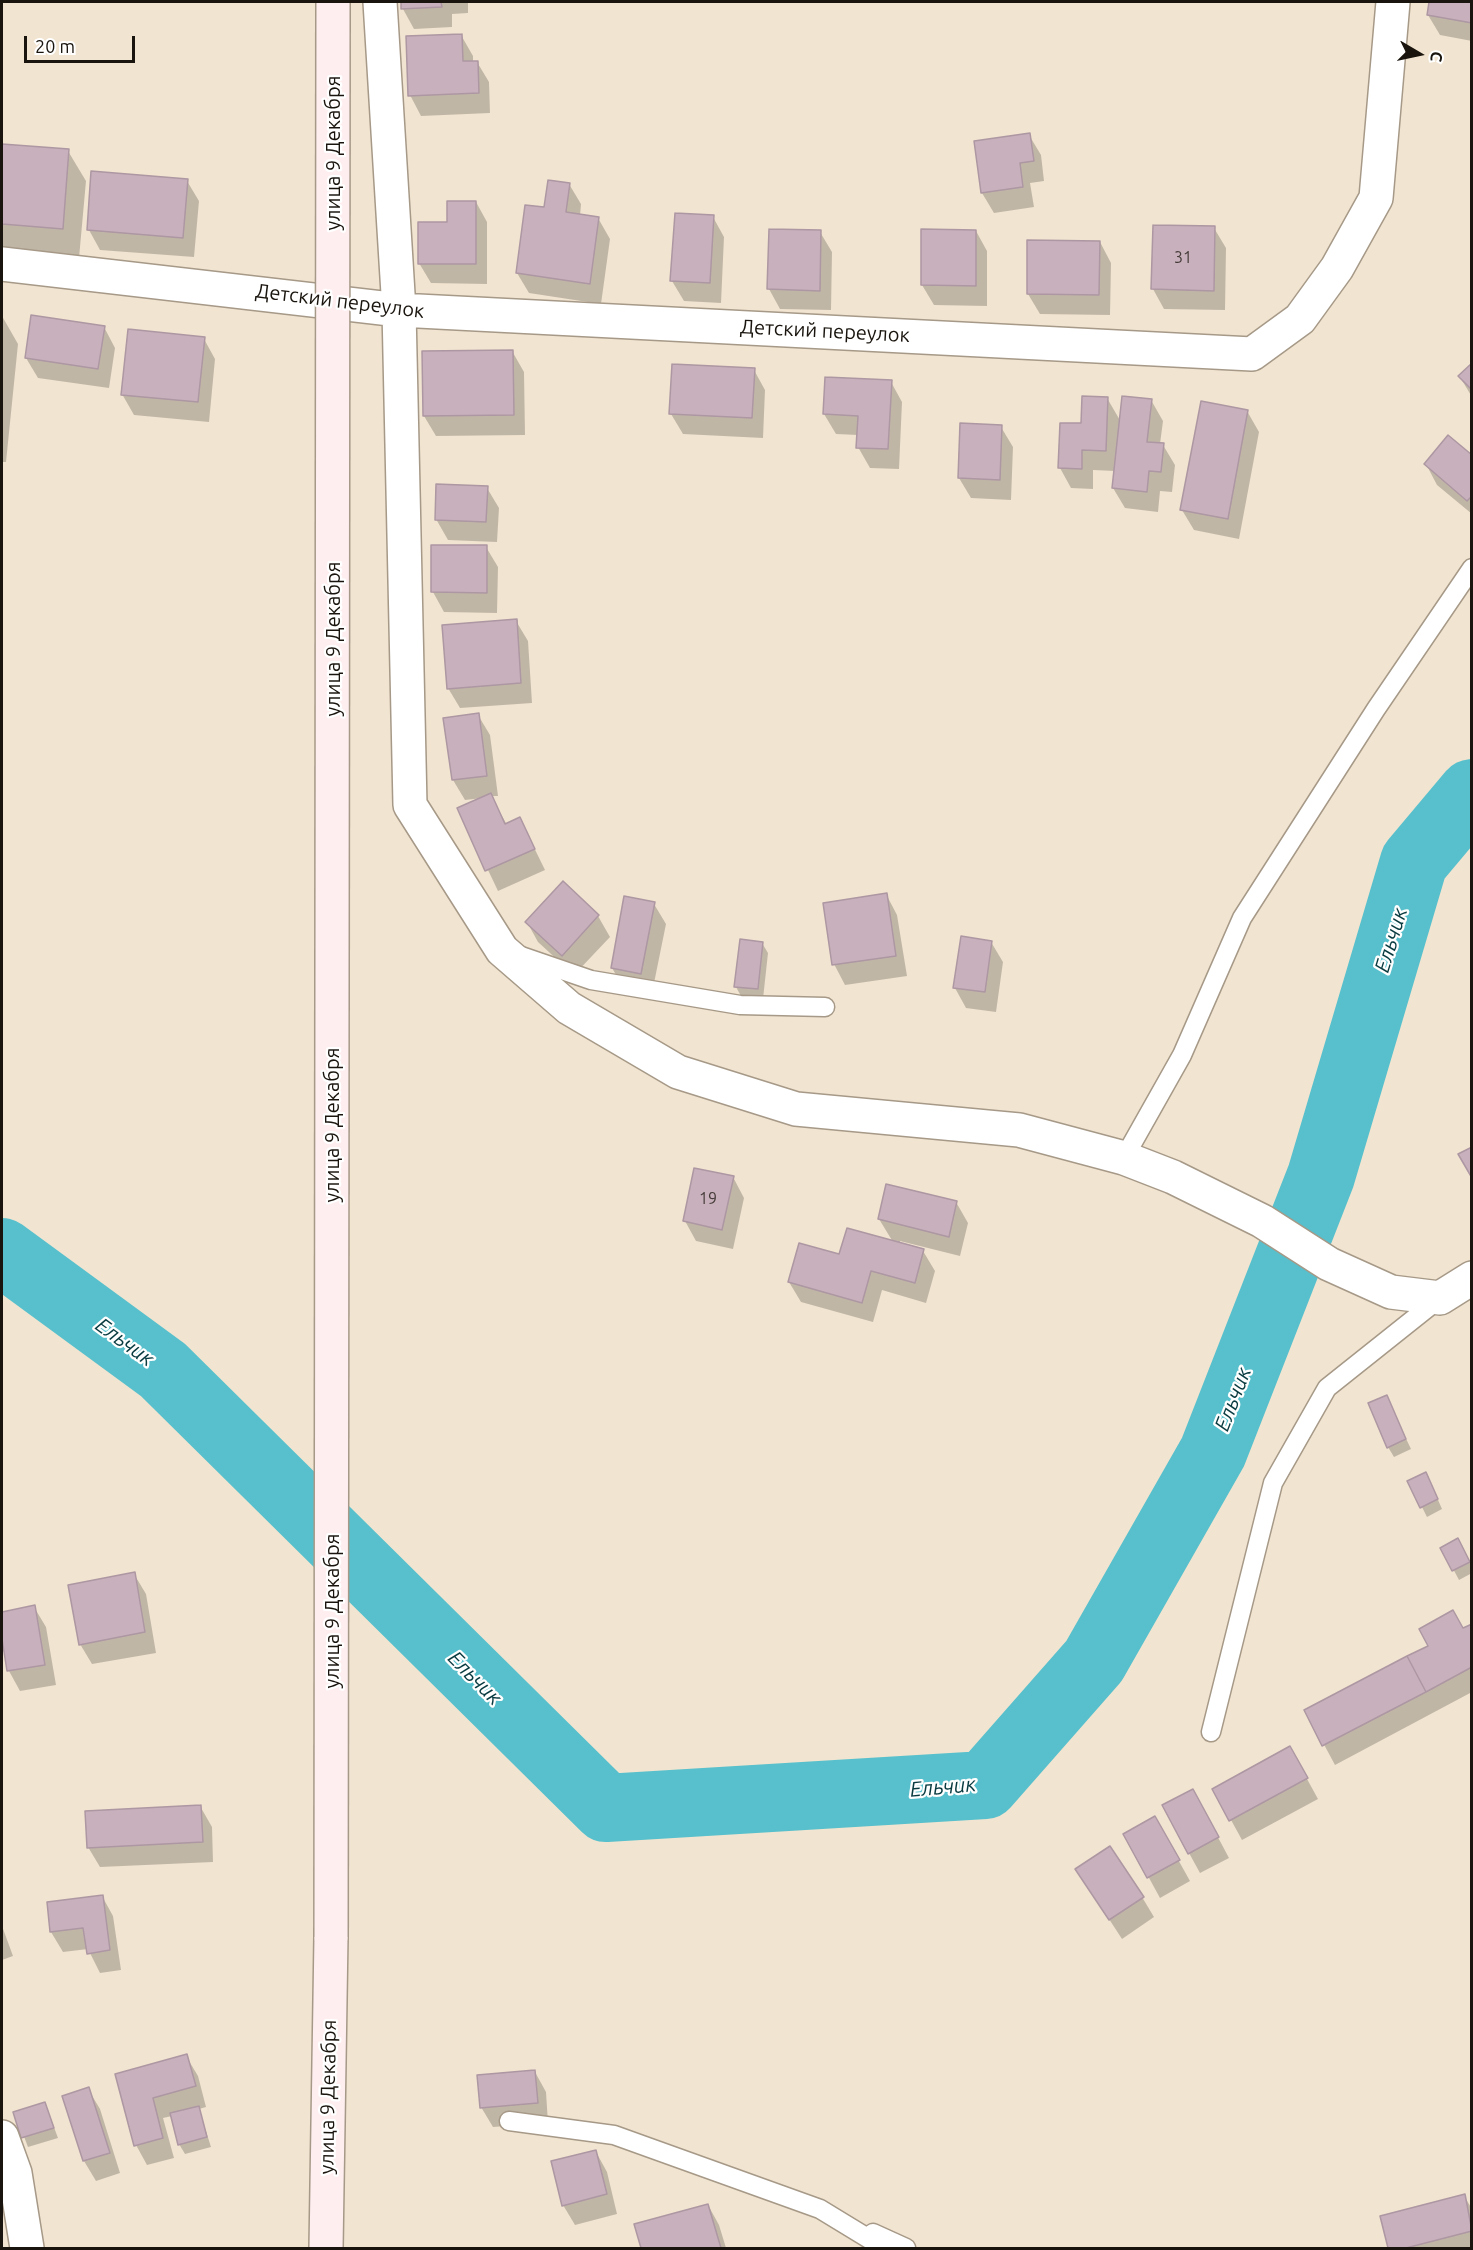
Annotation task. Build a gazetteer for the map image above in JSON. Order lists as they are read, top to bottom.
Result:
{
  "streets": {
    "main road": ["улица 9 Декабря"],
    "street": ["Детский переулок"]
  },
  "water": ["Ельчик"],
  "house_numbers": ["31", "19"],
  "scale_bar": "20 m",
  "north": "right"
}
